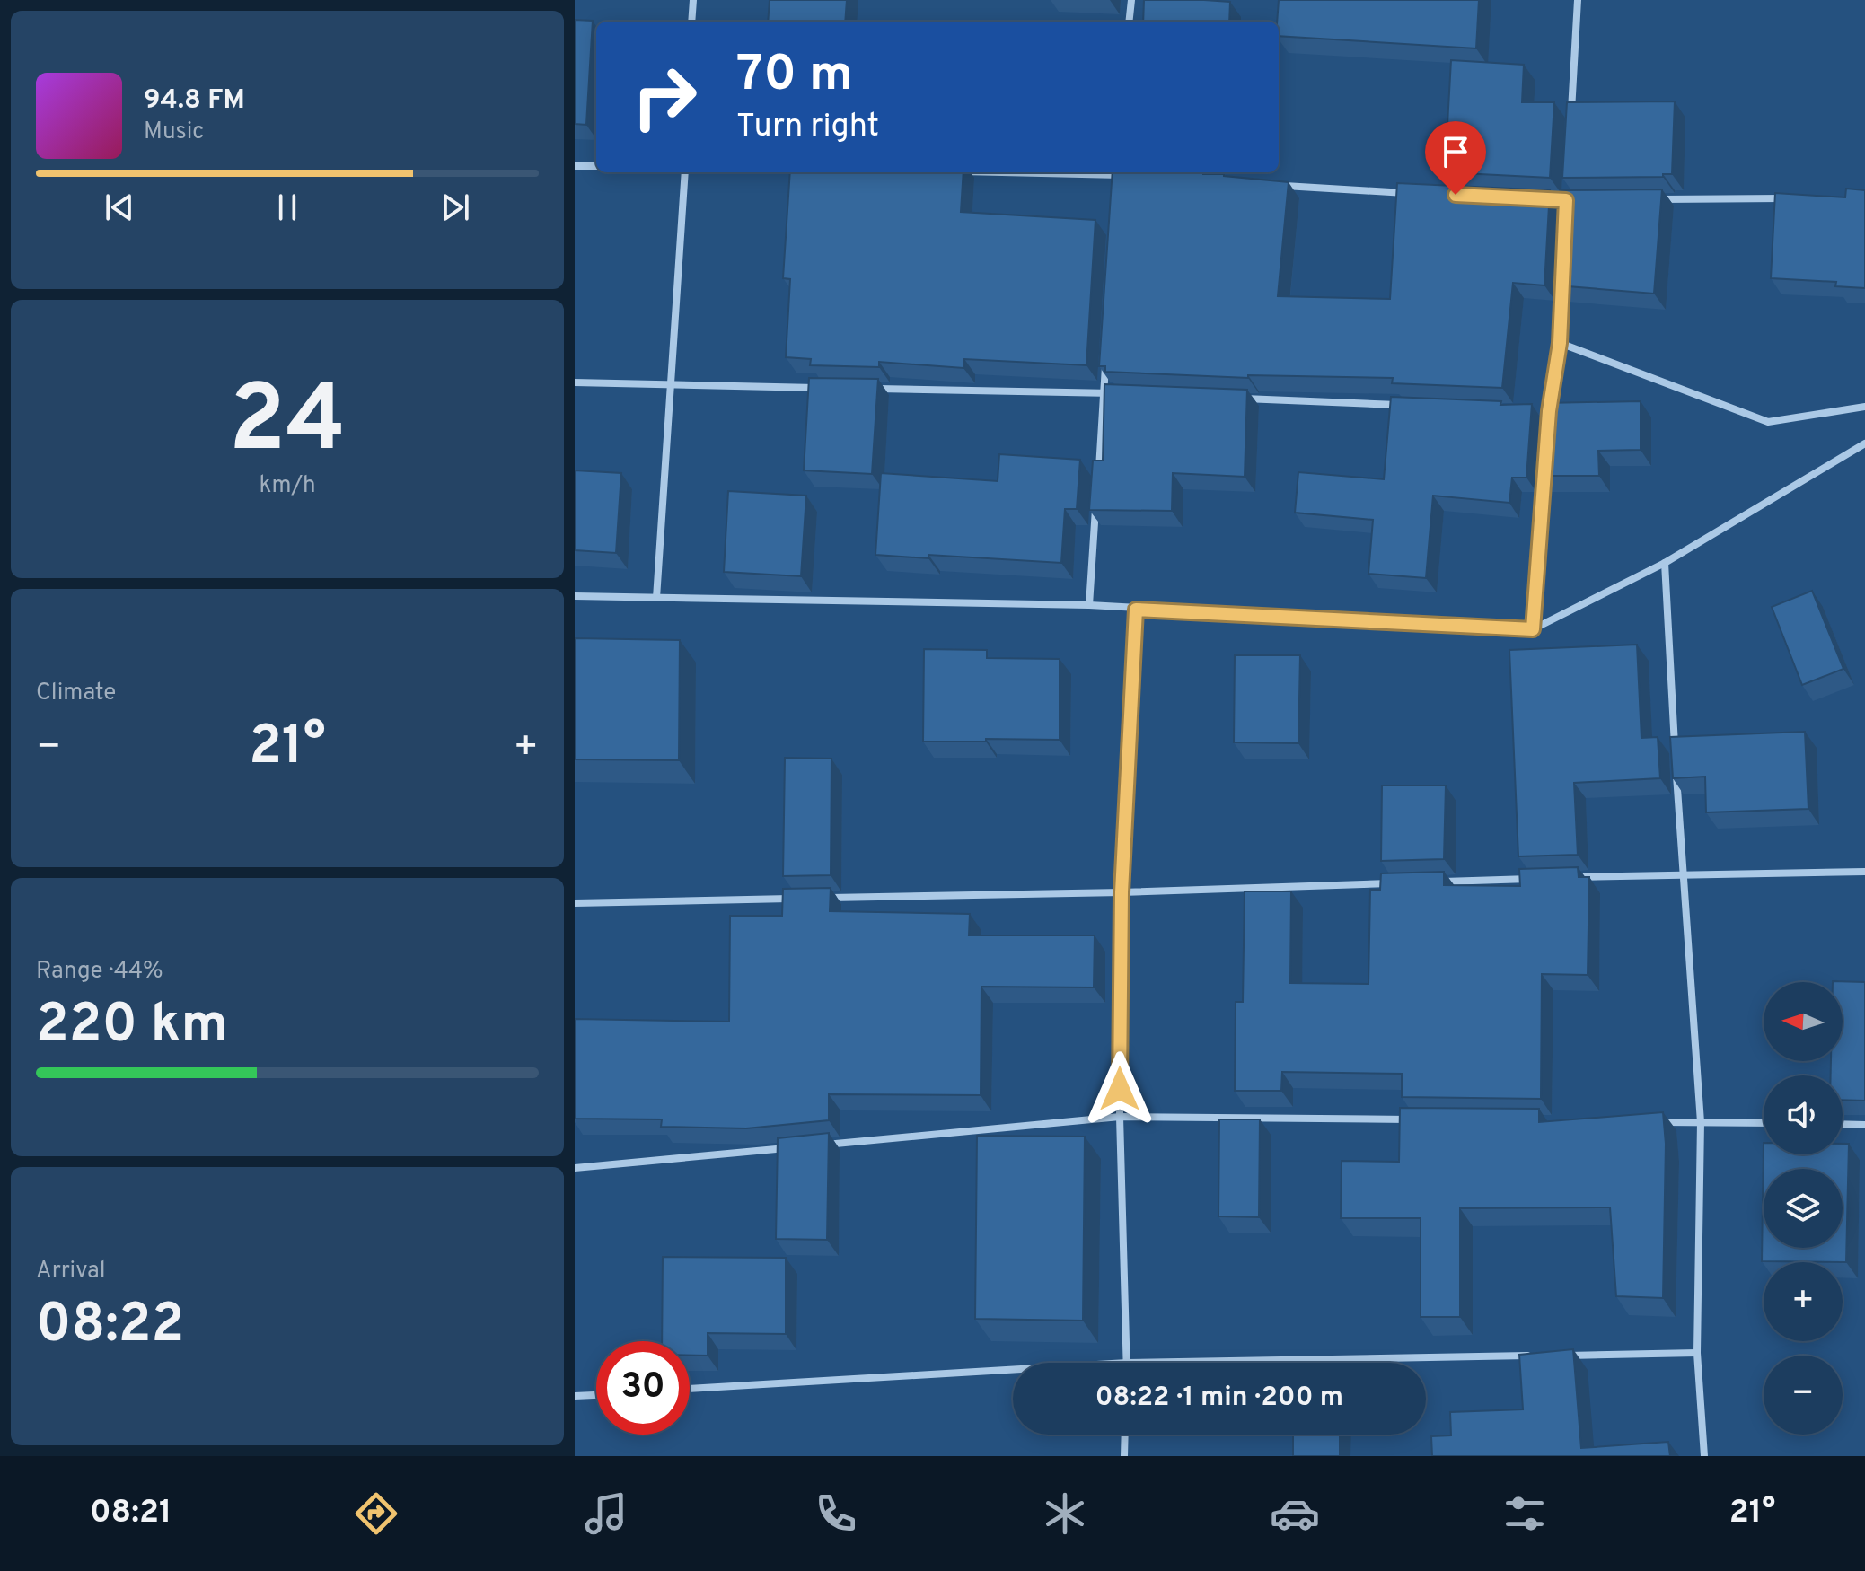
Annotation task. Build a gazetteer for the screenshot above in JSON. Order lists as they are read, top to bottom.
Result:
{
  "north": "left",
  "page": {
    "turn": ["70 m", "Turn right"],
    "song": ["94.8 FM", "Music"],
    "tile": [
      ["24", "km/h"],
      "Climate",
      ["Range · 44%", "220 km"],
      ["Arrival", "08:22"]
    ],
    "heat": ["−", "21°", "+"],
    "map_buttons": ["+", "−"],
    "limit": "30",
    "trip": "08:22 · 1 min · 200 m",
    "tabs": ["08:21", "21°"]
  }
}
